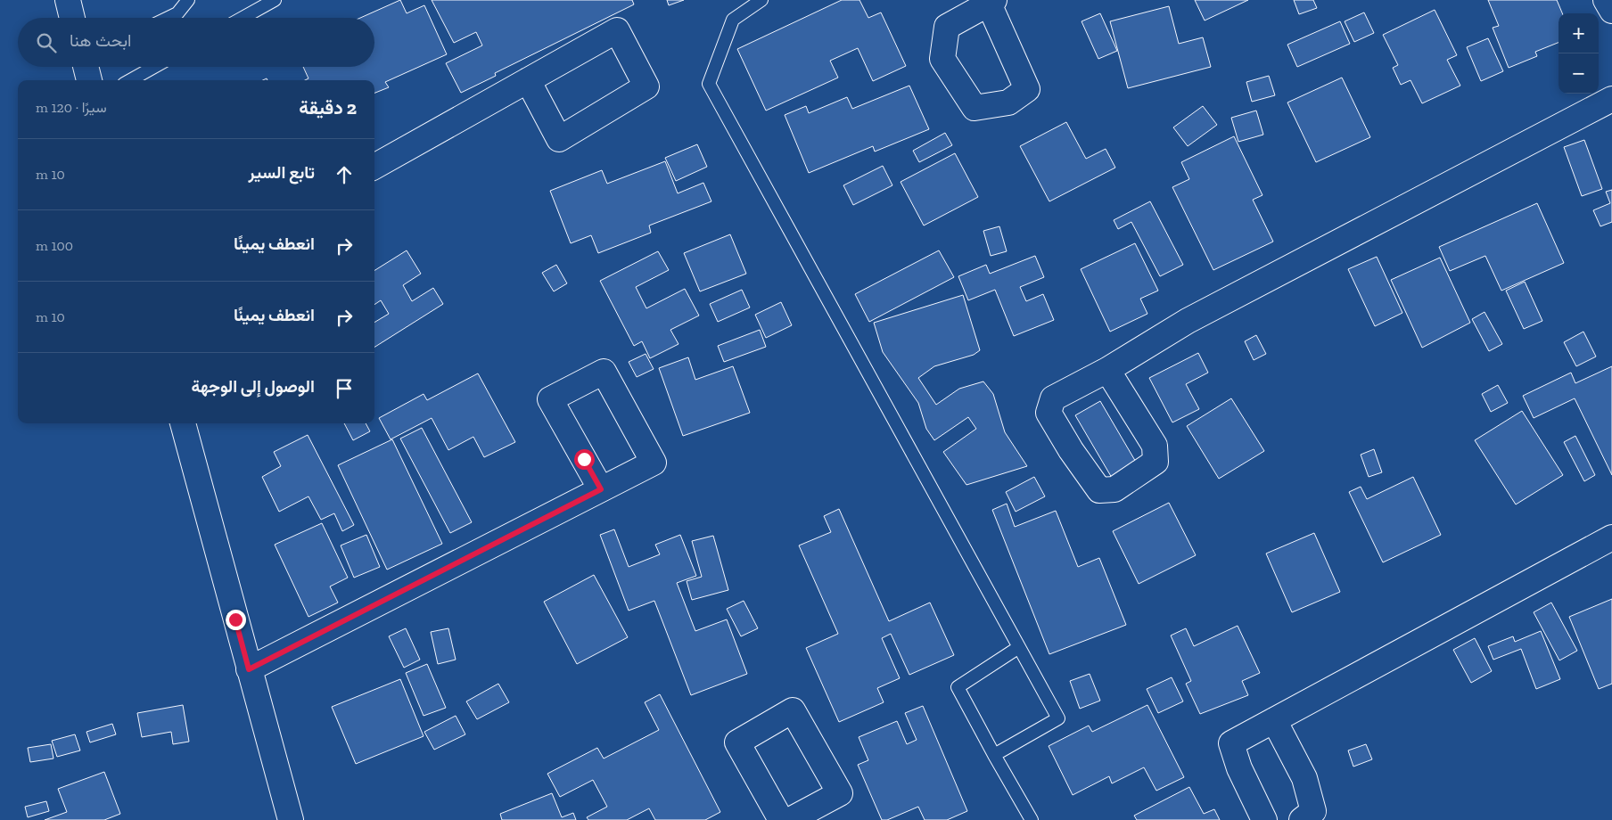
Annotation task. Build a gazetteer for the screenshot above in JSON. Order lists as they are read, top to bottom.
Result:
{
  "page": {
    "map_buttons": ["+", "−"],
    "search": "ابحث هنا",
    "heading": ["2 دقيقة", "سيرًا · 120 m"],
    "list": [
      ["تابع السير", "10 m"],
      ["انعطف يمينًا", "100 m"],
      ["انعطف يمينًا", "10 m"],
      "الوصول إلى الوجهة"
    ]
  }
}
